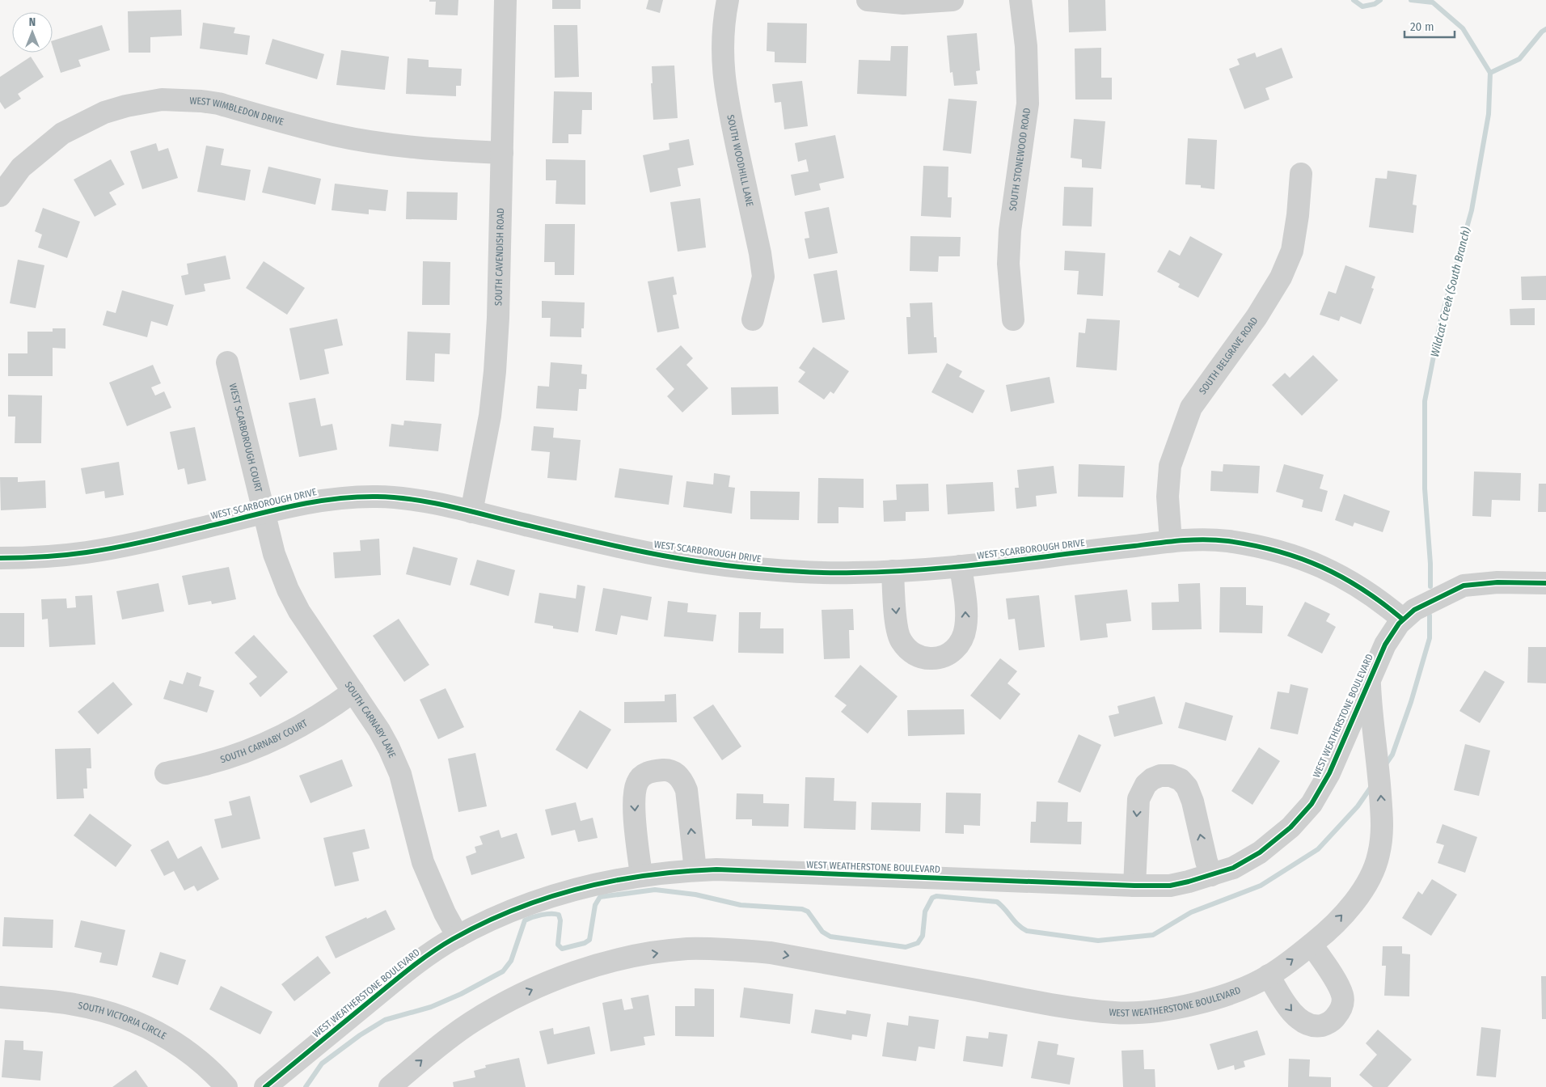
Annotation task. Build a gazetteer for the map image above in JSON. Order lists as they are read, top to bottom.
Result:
{
  "streets": {
    "street": [
      "WEST WIMBLEDON DRIVE",
      "SOUTH STONEWOOD ROAD",
      "SOUTH WOODHILL LANE",
      "SOUTH CAVENDISH ROAD",
      "SOUTH BELGRAVE ROAD",
      "WEST SCARBOROUGH COURT",
      "WEST SCARBOROUGH DRIVE",
      "WEST WEATHERSTONE BOULEVARD",
      "SOUTH CARNABY LANE",
      "SOUTH CARNABY COURT",
      "SOUTH VICTORIA CIRCLE"
    ]
  },
  "crossings": [
    ["WEST WIMBLEDON DRIVE", "SOUTH CAVENDISH ROAD"],
    ["SOUTH CAVENDISH ROAD", "WEST SCARBOROUGH DRIVE"],
    ["SOUTH BELGRAVE ROAD", "WEST SCARBOROUGH DRIVE"],
    ["WEST SCARBOROUGH COURT", "WEST SCARBOROUGH DRIVE"],
    ["WEST SCARBOROUGH COURT", "SOUTH CARNABY LANE"],
    ["WEST SCARBOROUGH DRIVE", "WEST WEATHERSTONE BOULEVARD"],
    ["WEST SCARBOROUGH DRIVE", "SOUTH CARNABY LANE"],
    ["WEST WEATHERSTONE BOULEVARD", "SOUTH CARNABY LANE"],
    ["SOUTH CARNABY LANE", "SOUTH CARNABY COURT"]
  ],
  "water": ["Wildcat Creek (South Branch)"],
  "scale_bar": "20 m",
  "north": "top"
}
